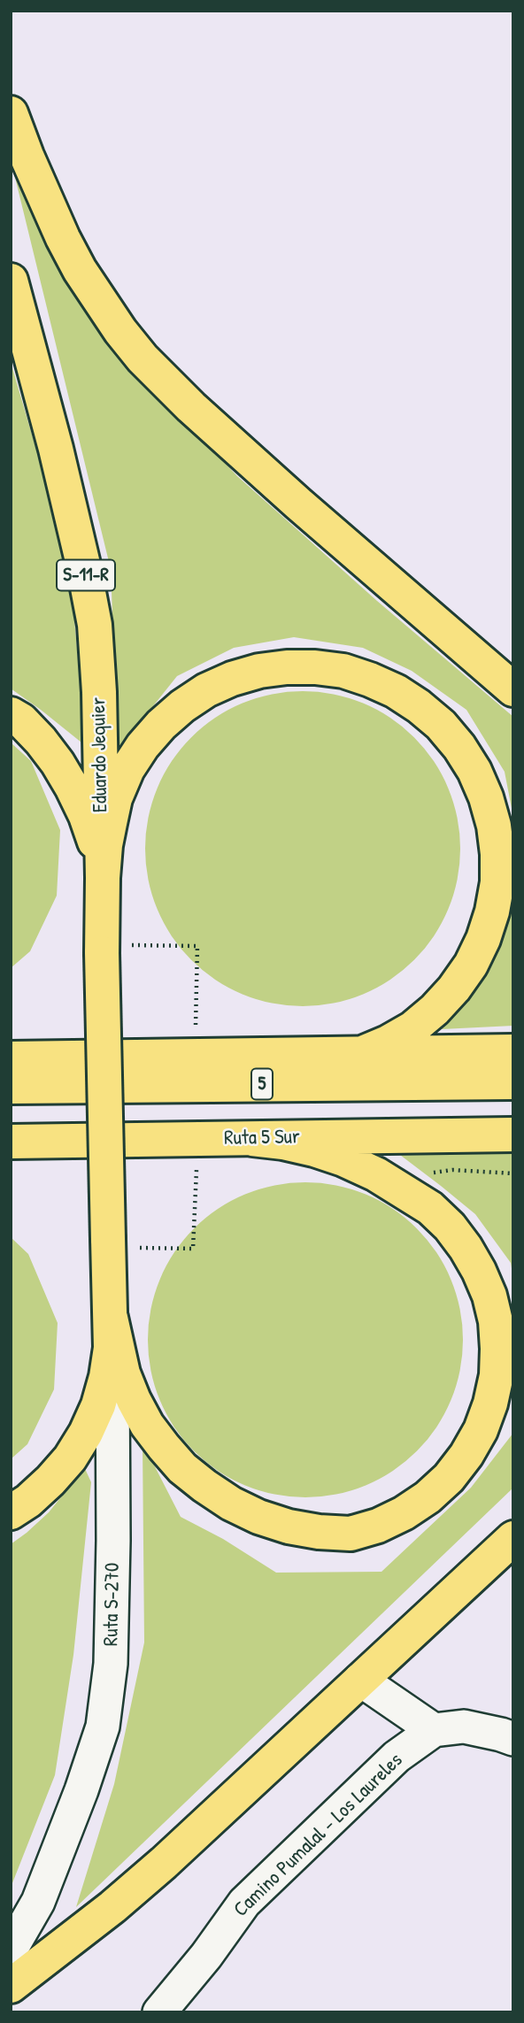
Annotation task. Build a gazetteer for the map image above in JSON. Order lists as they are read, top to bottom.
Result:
{
  "streets": {
    "highway": [
      "S-11-R",
      "Eduardo Jequier",
      "5",
      "Ruta 5 Sur",
      "Ruta S-270"
    ],
    "street": ["Camino Pumalal - Los Laureles"]
  },
  "crossings": [
    ["Eduardo Jequier", "Ruta S-270"]
  ]
}
